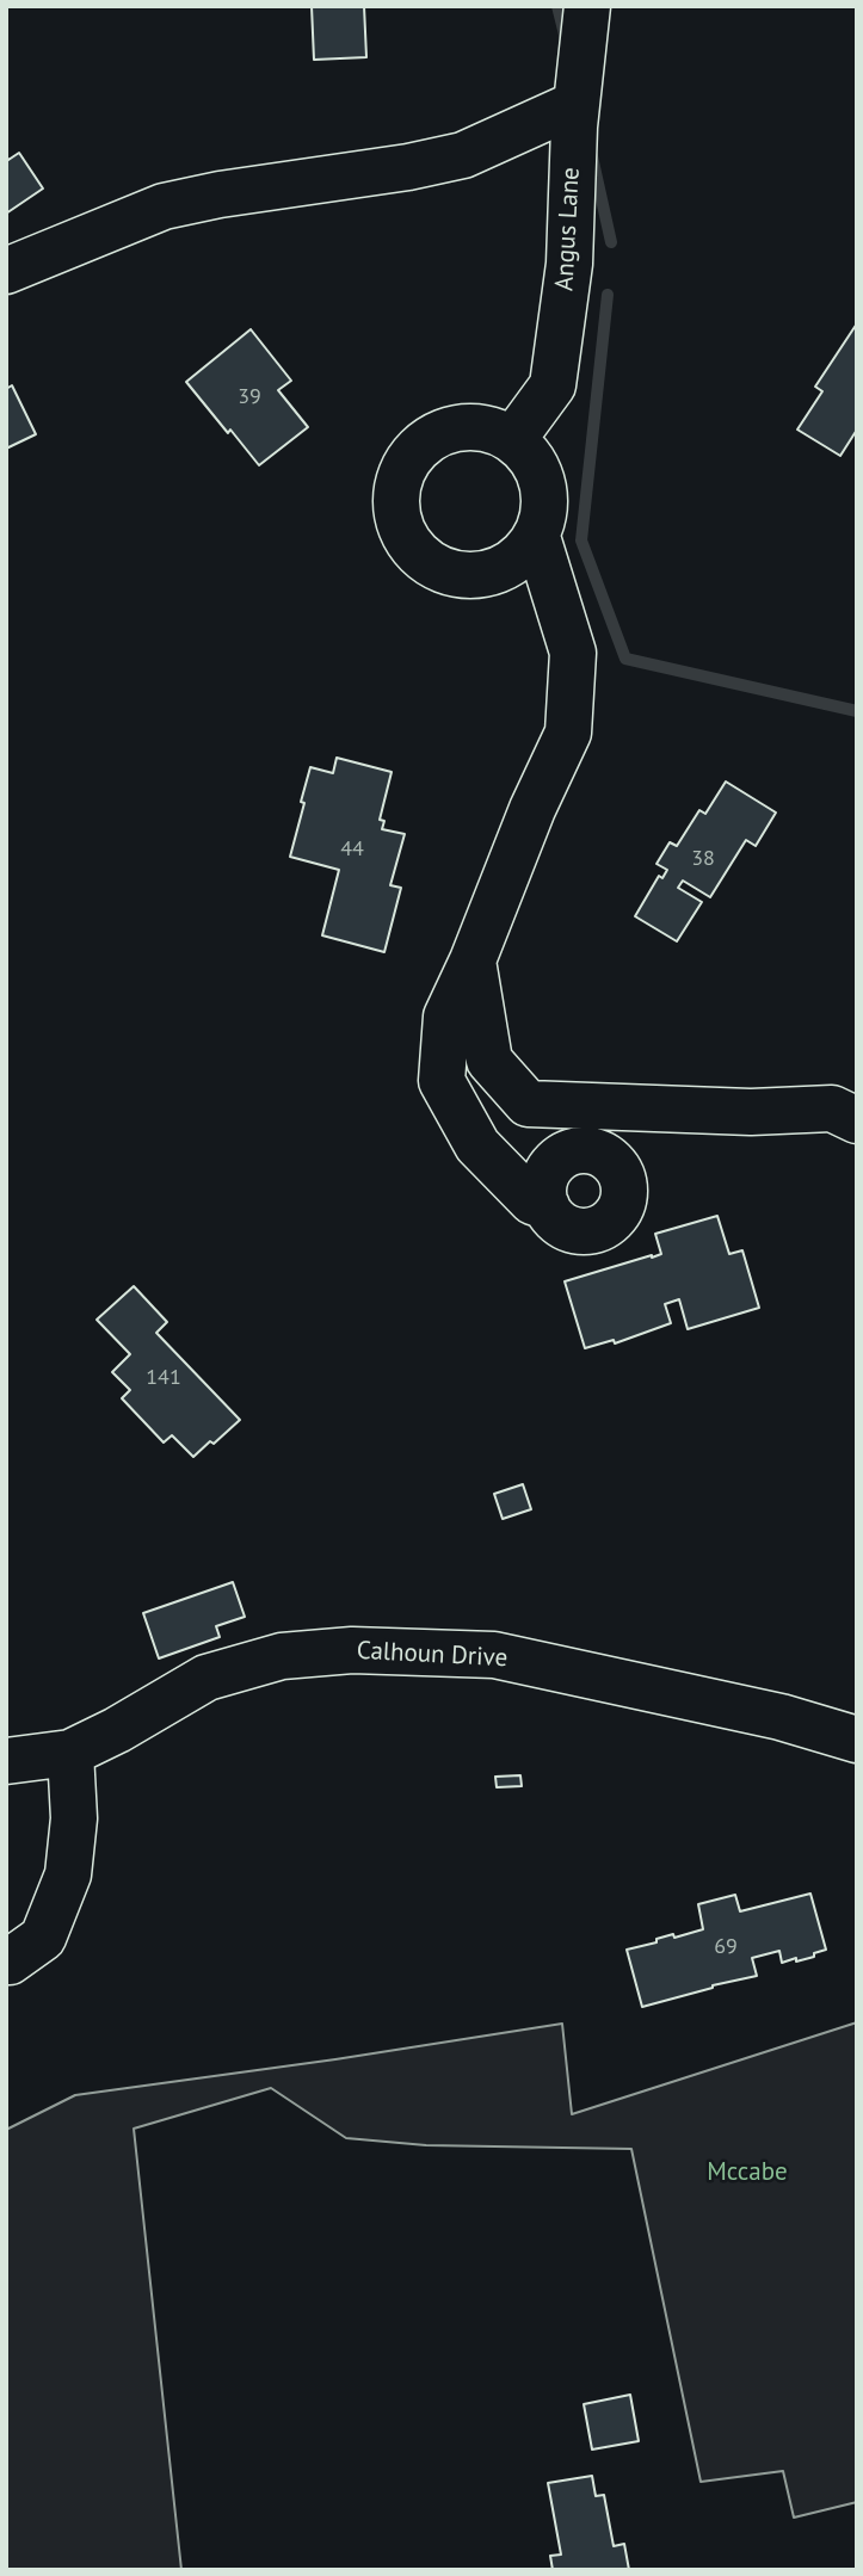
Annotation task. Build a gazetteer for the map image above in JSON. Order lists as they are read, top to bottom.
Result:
{
  "streets": {
    "street": ["Angus Lane", "Calhoun Drive"]
  },
  "parks": ["Mccabe"],
  "house_numbers": [
    "39",
    "44",
    "38",
    "141",
    "69"
  ]
}
